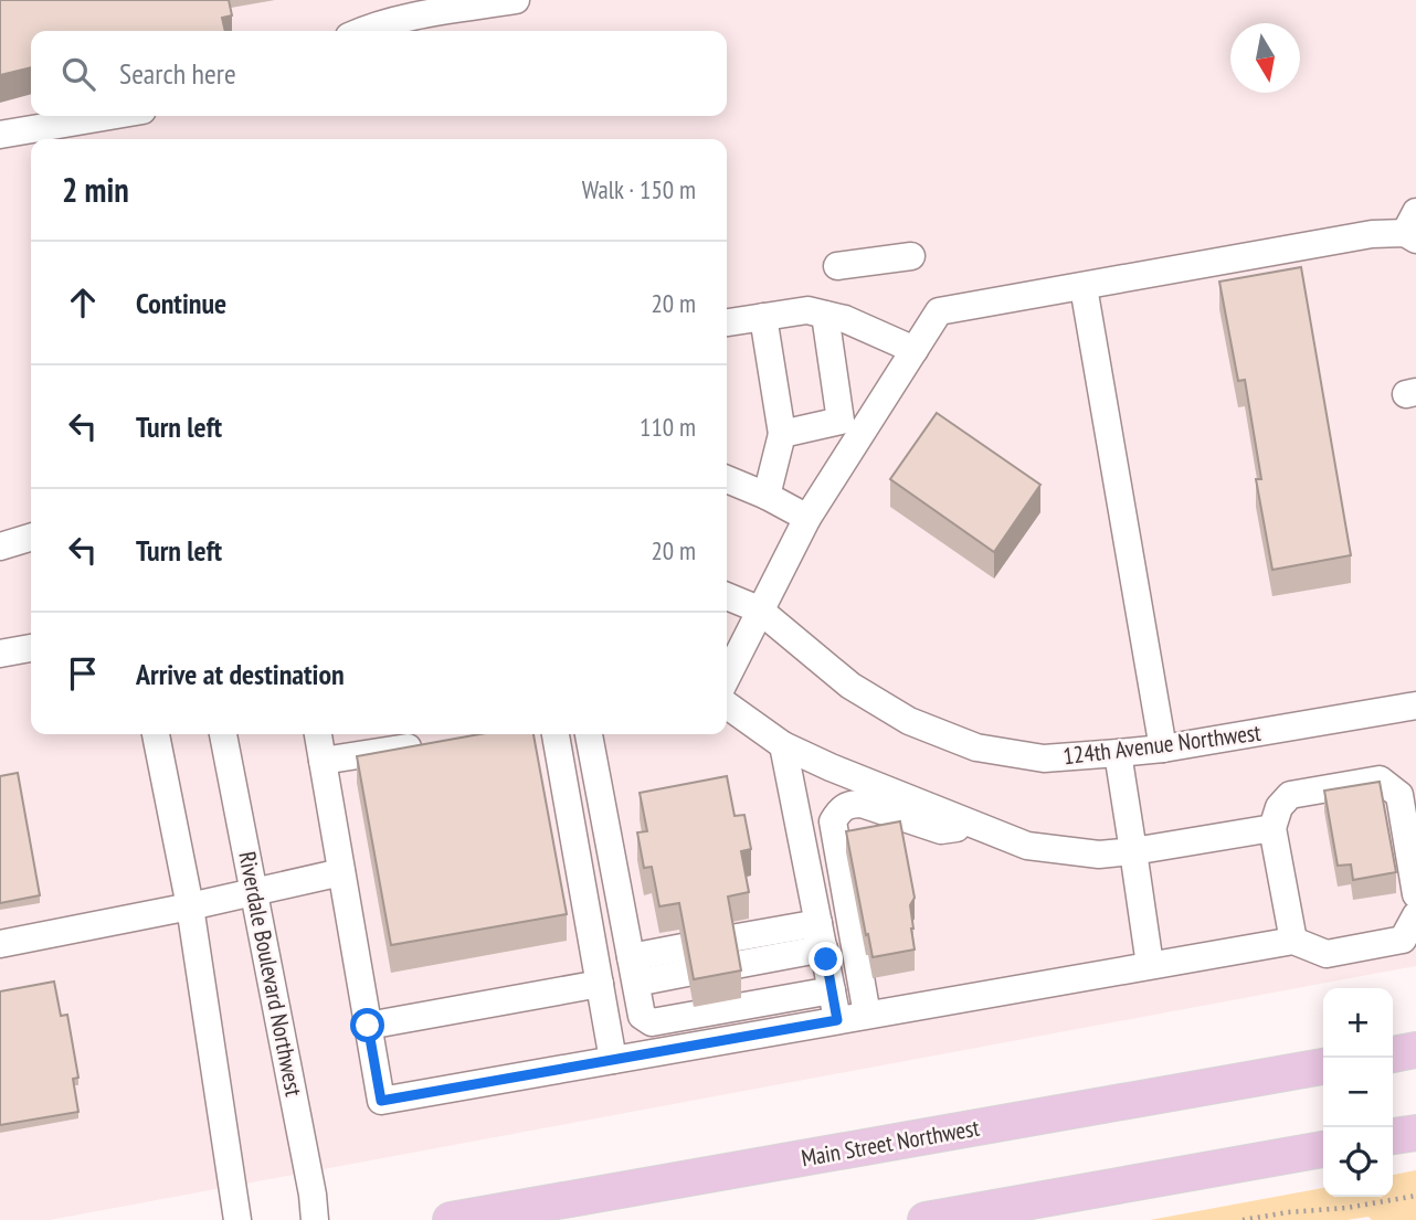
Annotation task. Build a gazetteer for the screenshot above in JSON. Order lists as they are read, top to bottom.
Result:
{
  "streets": {
    "main road": ["Main Street Northwest"],
    "street": ["124th Avenue Northwest", "Riverdale Boulevard Northwest"]
  },
  "north": "bottom",
  "page": {
    "search": "Search here",
    "heading": ["2 min", "Walk · 150 m"],
    "list": [
      ["Continue", "20 m"],
      ["Turn left", "110 m"],
      ["Turn left", "20 m"],
      "Arrive at destination"
    ],
    "map_buttons": ["+", "−"]
  }
}
